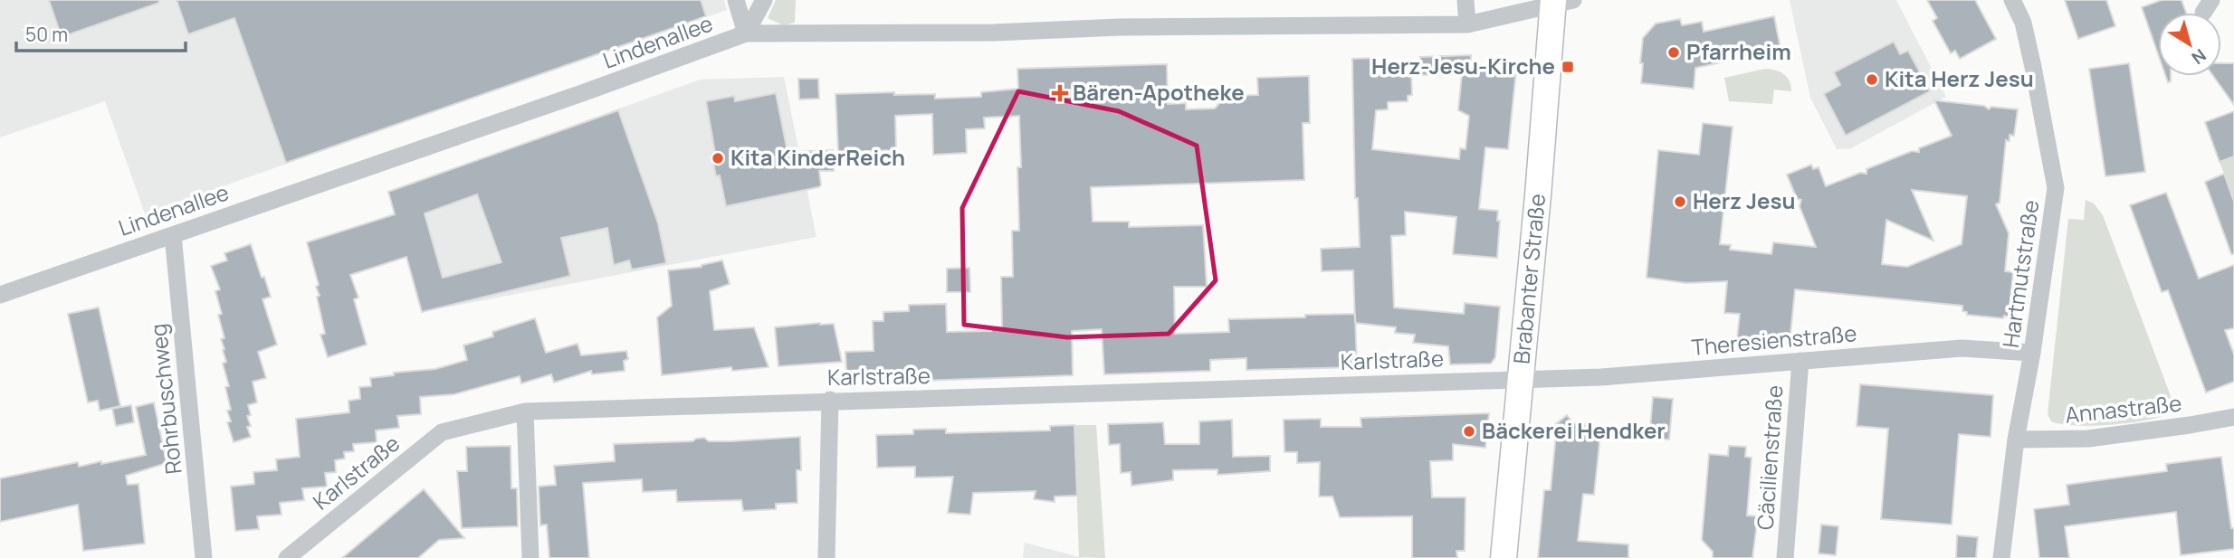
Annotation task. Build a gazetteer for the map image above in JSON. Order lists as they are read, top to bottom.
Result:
{
  "streets": {
    "main road": ["Brabanter Straße"],
    "street": [
      "Lindenallee",
      "Hartmutstraße",
      "Theresienstraße",
      "Karlstraße",
      "Rohrbuschweg",
      "Annastraße",
      "Cäcilienstraße"
    ]
  },
  "crossings": [
    ["Lindenallee", "Brabanter Straße"],
    ["Lindenallee", "Rohrbuschweg"],
    ["Hartmutstraße", "Theresienstraße"],
    ["Hartmutstraße", "Annastraße"],
    ["Brabanter Straße", "Theresienstraße"],
    ["Brabanter Straße", "Karlstraße"],
    ["Theresienstraße", "Karlstraße"],
    ["Theresienstraße", "Cäcilienstraße"]
  ],
  "places": {
    "other": [
      "Pfarrheim",
      "Kita Herz Jesu",
      "Kita KinderReich",
      "Herz Jesu",
      "Bäckerei Hendker"
    ],
    "transit": ["Herz-Jesu-Kirche"],
    "health": ["Bären-Apotheke"]
  },
  "scale_bar": "50 m",
  "north": "bottom right"
}
